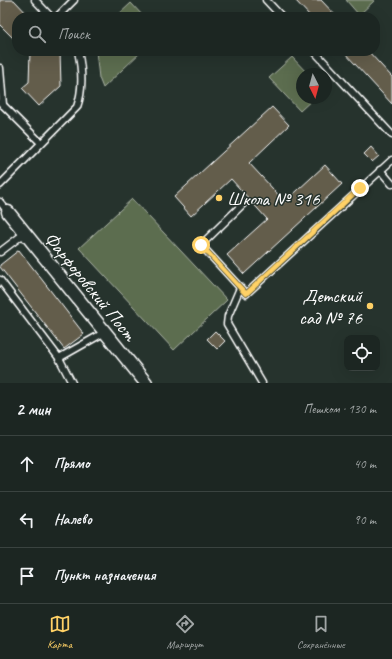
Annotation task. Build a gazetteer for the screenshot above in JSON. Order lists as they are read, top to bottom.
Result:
{
  "streets": {
    "street": ["Фарфоровский Пост"]
  },
  "places": ["Школа № 316", "Детский сад № 76"],
  "north": "bottom",
  "page": {
    "search": "Поиск",
    "heading": ["2 мин", "Пешком · 130 m"],
    "list": [
      ["Прямо", "40 m"],
      ["Налево", "90 m"],
      "Пункт назначения"
    ],
    "nav": ["Карта", "Маршрут", "Сохранённые"]
  }
}
